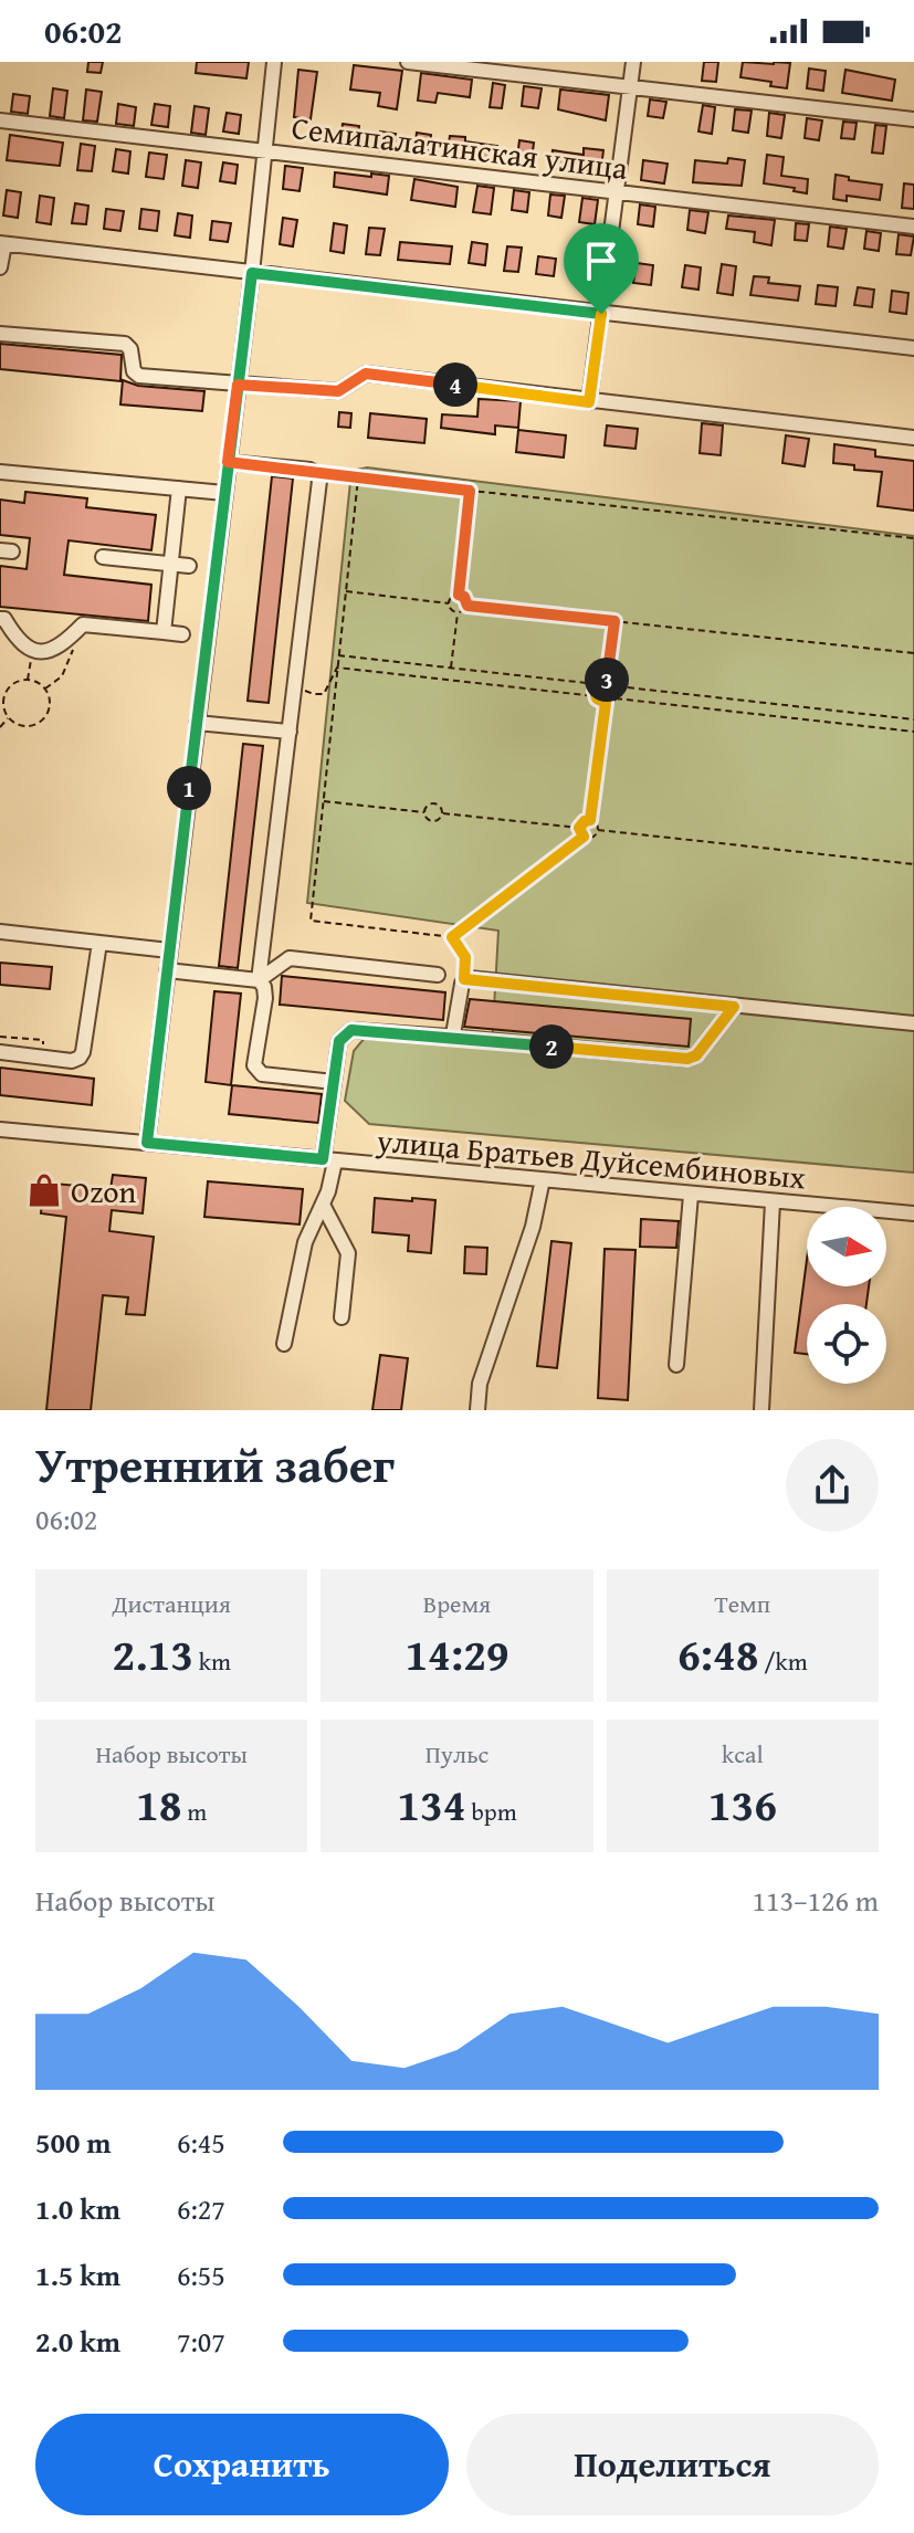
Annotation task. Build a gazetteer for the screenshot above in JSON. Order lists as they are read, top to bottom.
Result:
{
  "streets": {
    "street": ["Семипалатинская улица", "улица Братьев Дуйсембиновых"]
  },
  "places": {
    "shop": ["Ozon"]
  },
  "north": "right",
  "page": {
    "status": "06:02",
    "pins": [
      "4",
      "3",
      "1",
      "2"
    ],
    "heading": ["Утренний забег", "06:02"],
    "stats": [
      ["Дистанция", "2.13 km"],
      ["Время", "14:29"],
      ["Темп", "6:48 /km"],
      ["Набор высоты", "18 m"],
      ["Пульс", "134 bpm"],
      ["kcal", "136"]
    ],
    "chart": ["Набор высоты", "113–126 m"],
    "list": [
      {
        "name": "500 m",
        "note": "6:45"
      },
      {
        "name": "1.0 km",
        "note": "6:27"
      },
      {
        "name": "1.5 km",
        "note": "6:55"
      },
      {
        "name": "2.0 km",
        "note": "7:07"
      }
    ],
    "buttons": ["Сохранить", "Поделиться"]
  }
}
